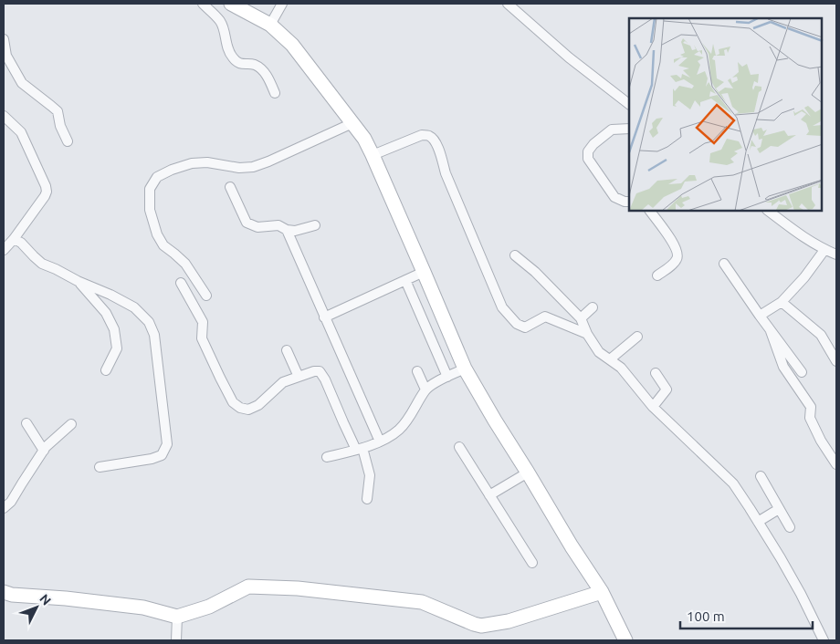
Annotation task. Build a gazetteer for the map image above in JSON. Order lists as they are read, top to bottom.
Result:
{
  "scale_bar": "100 m",
  "north": "top right"
}
